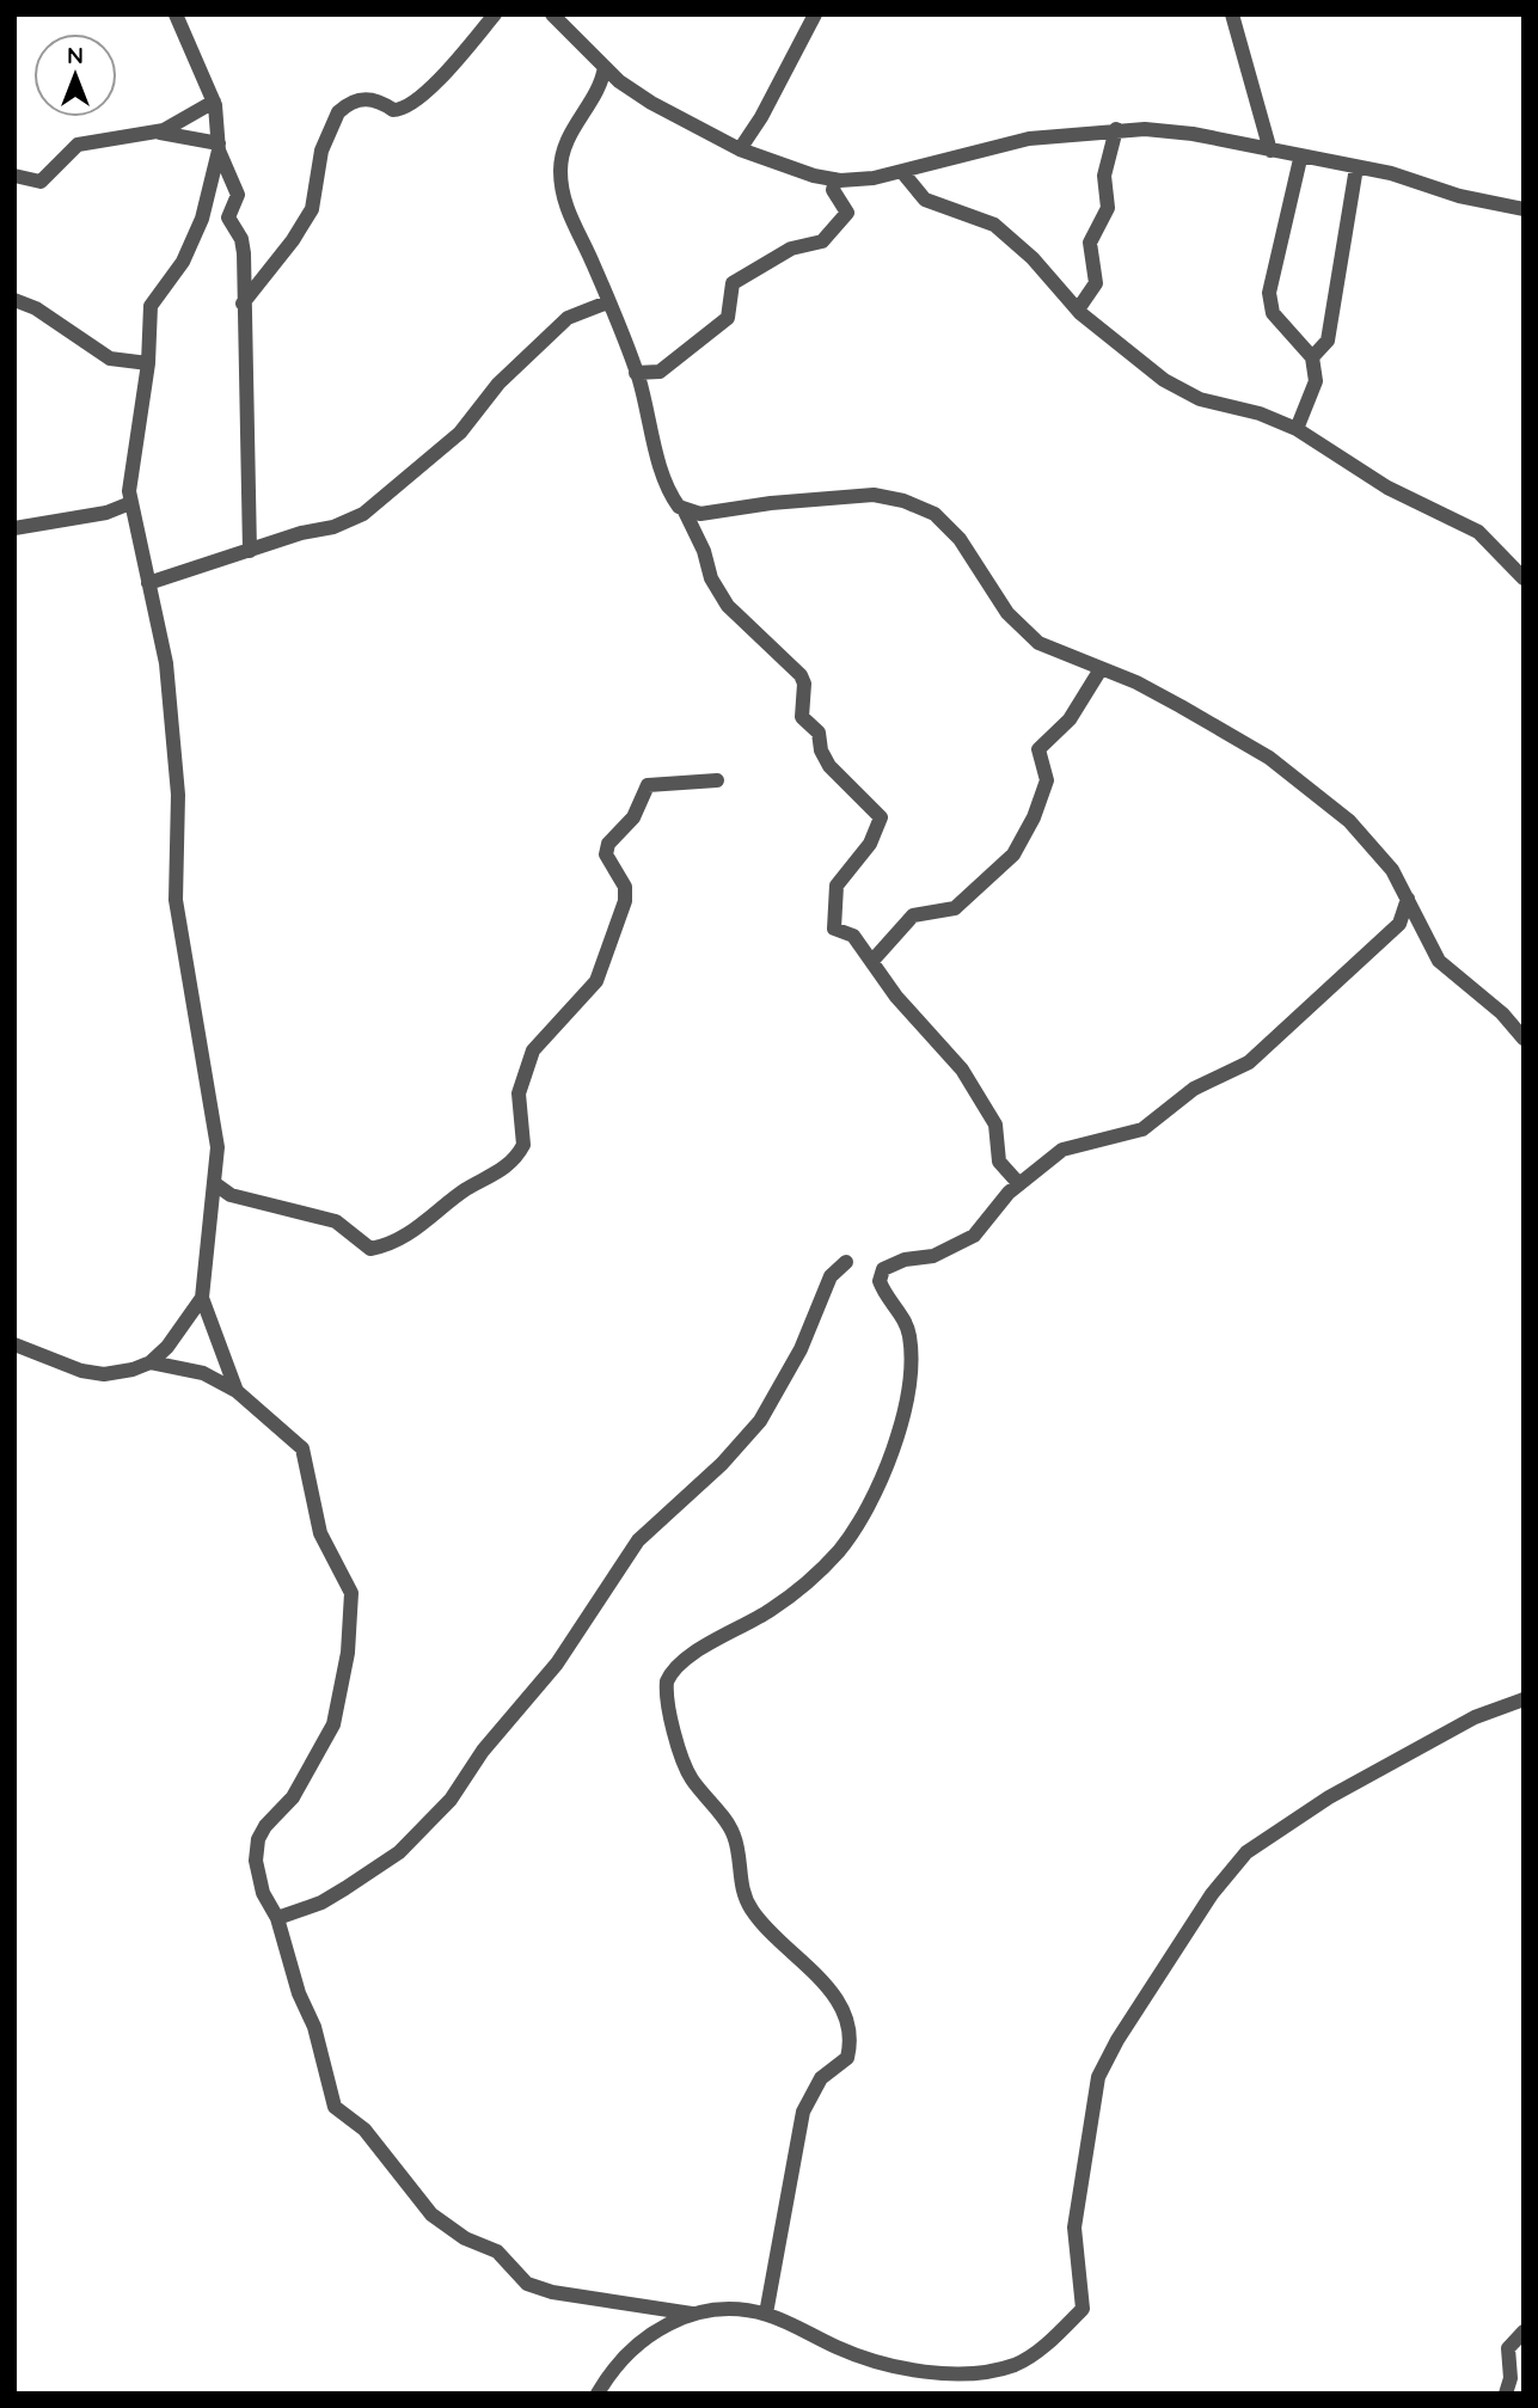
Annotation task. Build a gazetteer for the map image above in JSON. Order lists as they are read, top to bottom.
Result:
{
  "north": "top"
}
